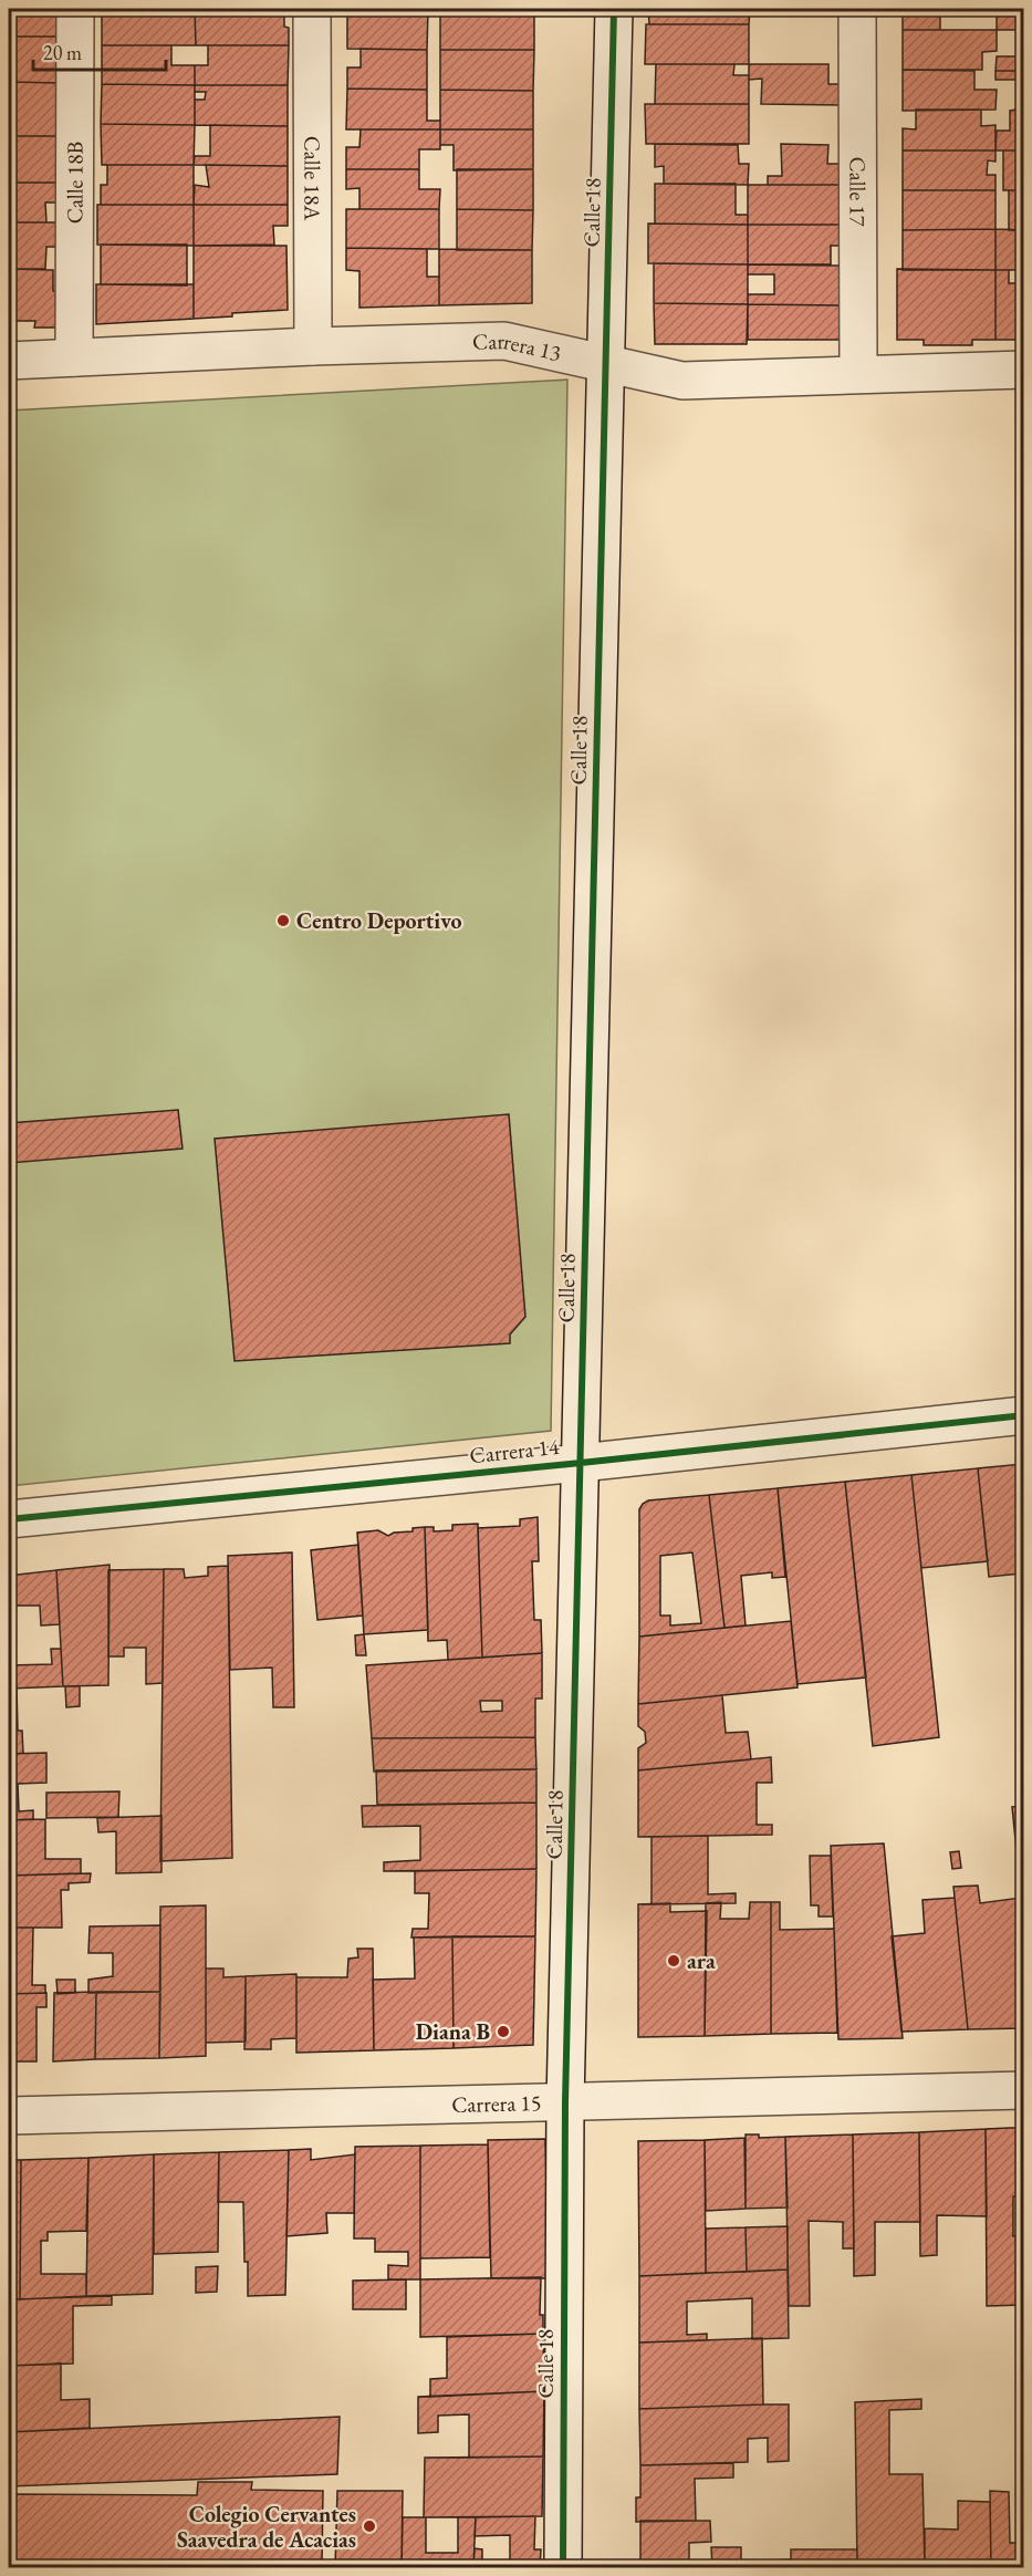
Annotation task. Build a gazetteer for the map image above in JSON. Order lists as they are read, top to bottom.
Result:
{
  "streets": {
    "street": [
      "Calle 18A",
      "Calle 18B",
      "Calle 17",
      "Calle 18",
      "Carrera 13",
      "Carrera 14",
      "Carrera 15"
    ]
  },
  "crossings": [
    ["Calle 18A", "Carrera 13"],
    ["Calle 18B", "Carrera 13"],
    ["Calle 17", "Carrera 13"],
    ["Calle 18", "Carrera 13"],
    ["Calle 18", "Carrera 14"],
    ["Calle 18", "Carrera 15"]
  ],
  "places": [
    "Centro Deportivo",
    "ara",
    "Diana B",
    "Colegio Cervantes Saavedra de Acacias"
  ],
  "scale_bar": "20 m"
}
